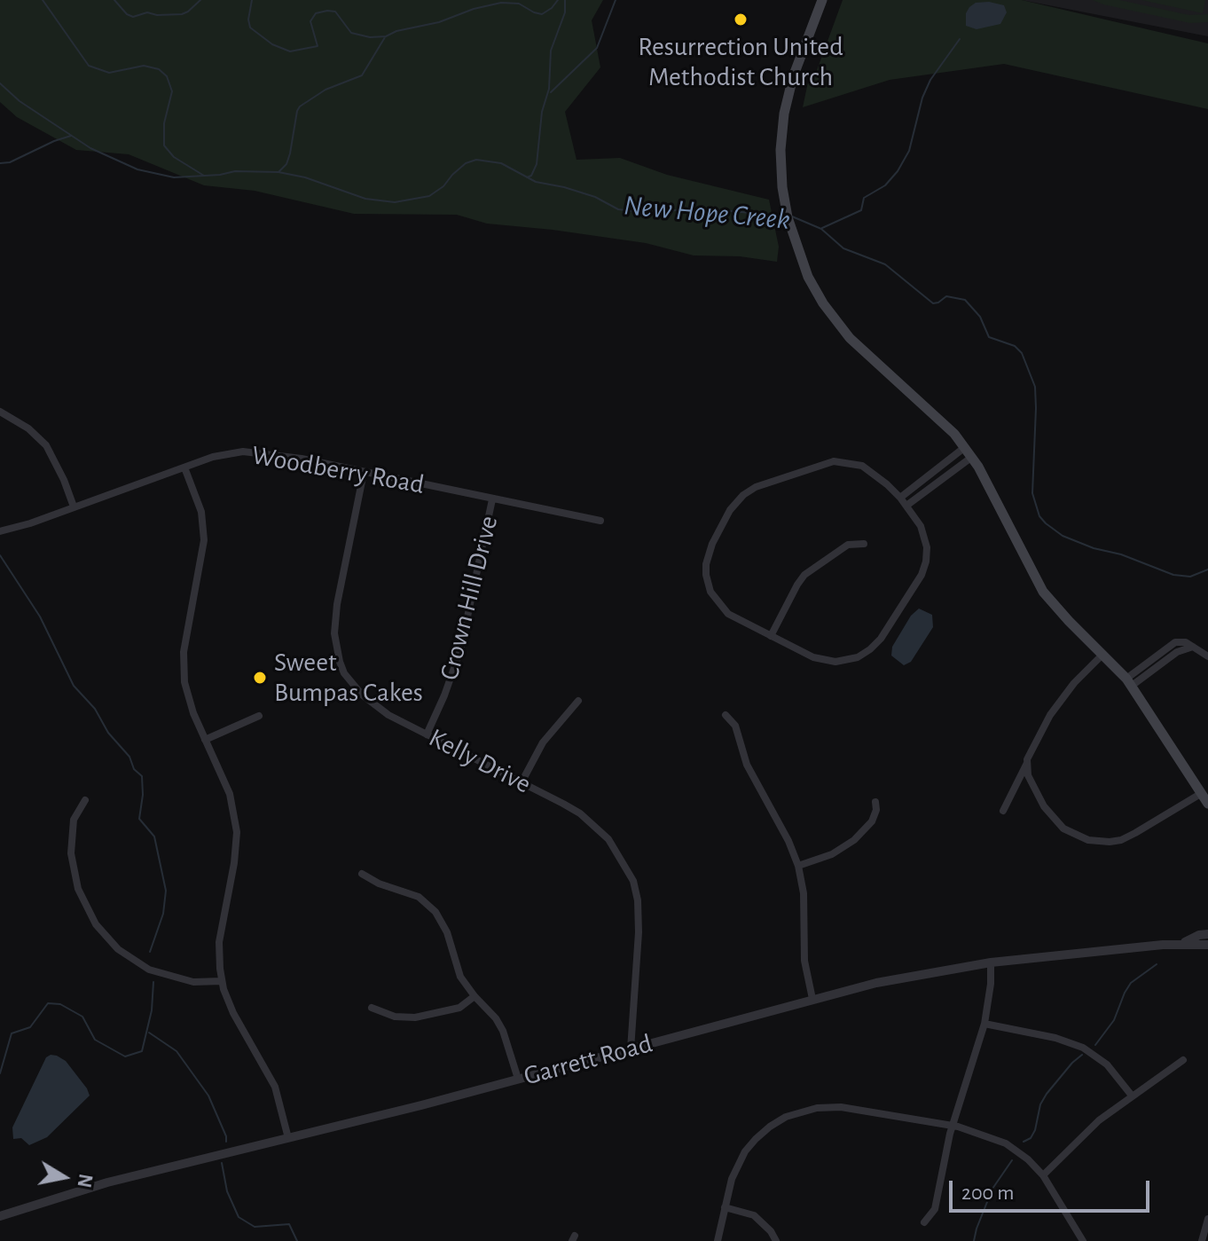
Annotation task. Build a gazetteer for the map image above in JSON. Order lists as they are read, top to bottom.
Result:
{
  "streets": {
    "street": [
      "Woodberry Road",
      "Crown Hill Drive",
      "Kelly Drive",
      "Garrett Road"
    ]
  },
  "crossings": [
    ["Woodberry Road", "Crown Hill Drive"],
    ["Woodberry Road", "Kelly Drive"],
    ["Crown Hill Drive", "Kelly Drive"],
    ["Kelly Drive", "Garrett Road"]
  ],
  "water": ["New Hope Creek"],
  "places": ["Resurrection United Methodist Church", "Sweet Bumpas Cakes"],
  "scale_bar": "200 m",
  "north": "right"
}
